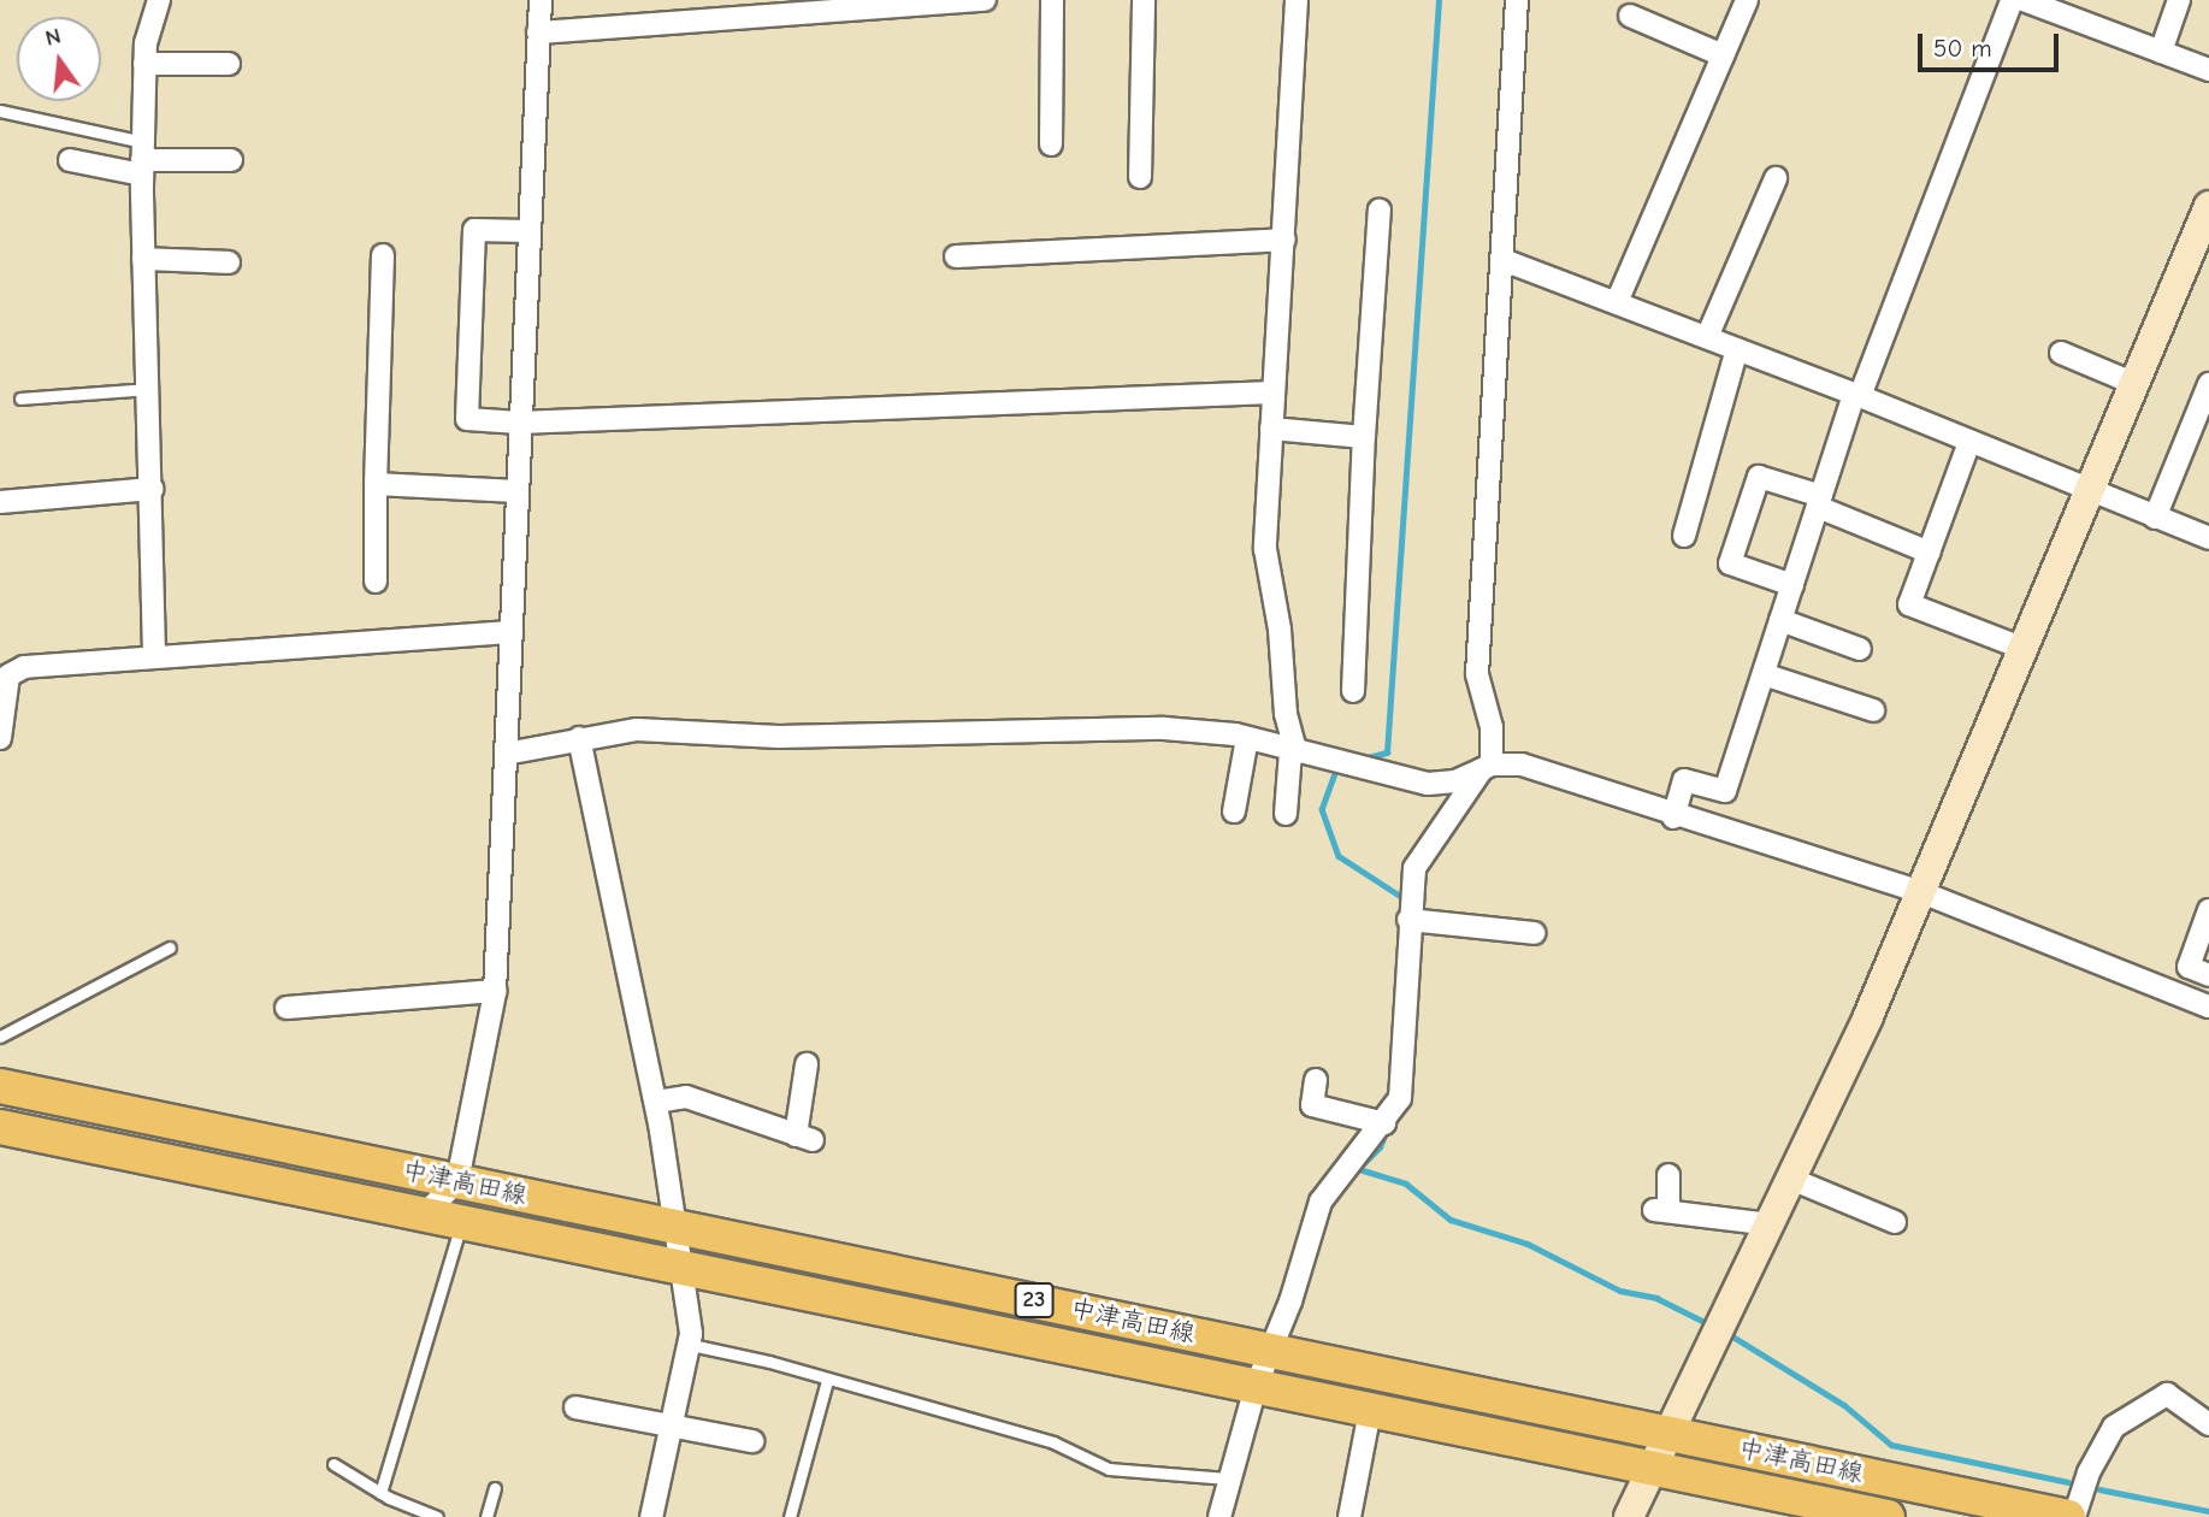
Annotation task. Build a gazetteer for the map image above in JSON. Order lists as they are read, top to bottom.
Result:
{
  "streets": {
    "main road": ["中津高田線", "23"]
  },
  "scale_bar": "50 m",
  "north": "top"
}
